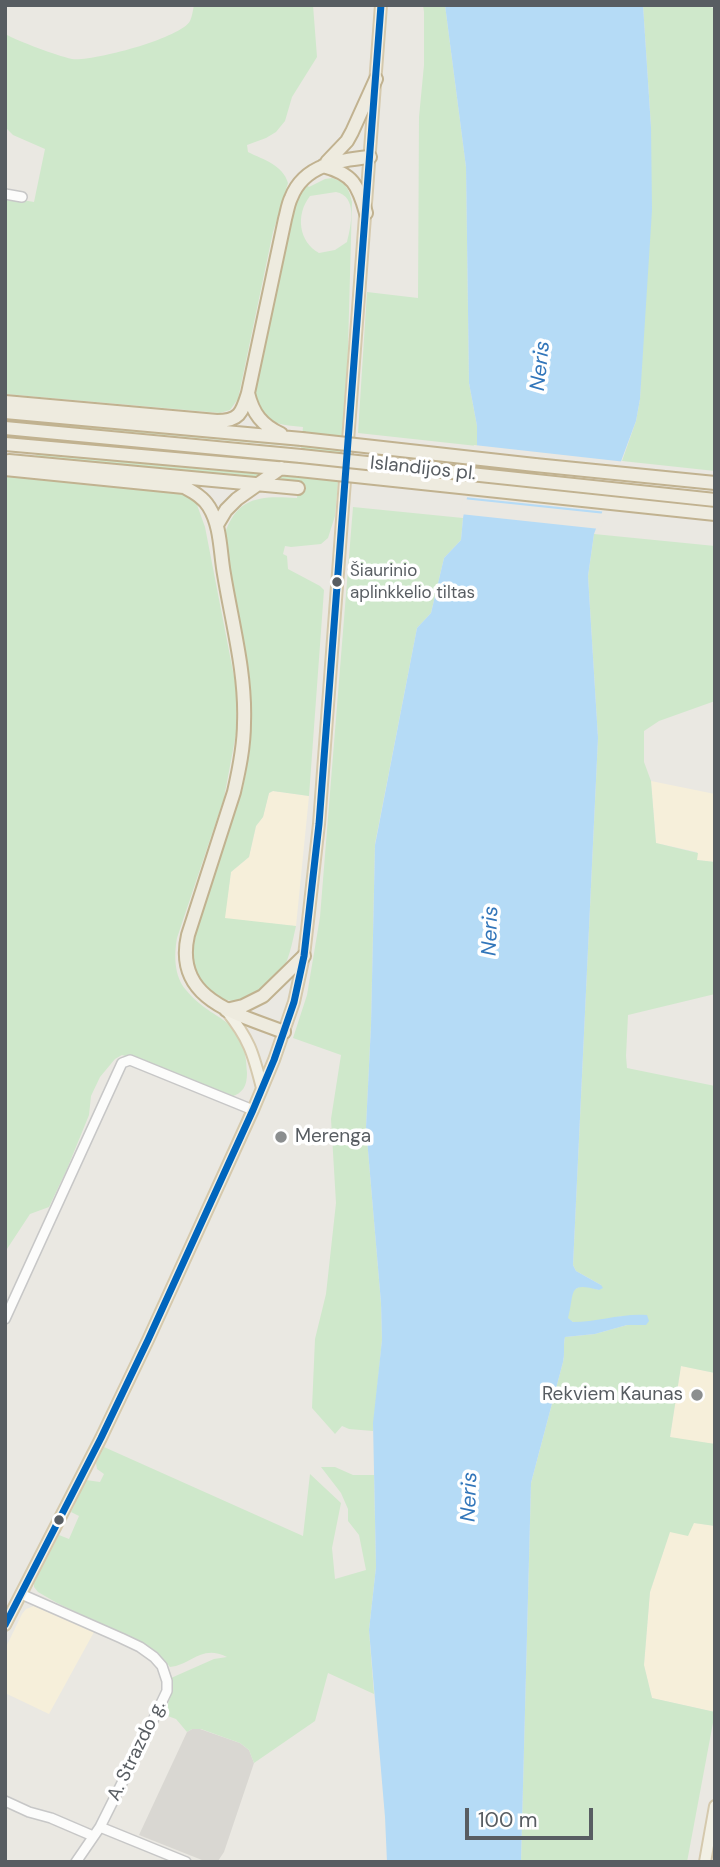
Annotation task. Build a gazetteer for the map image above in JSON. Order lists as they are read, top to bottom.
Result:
{
  "streets": {
    "highway": ["Islandijos pl."],
    "street": ["A. Strazdo g."]
  },
  "water": ["Neris"],
  "places": ["Šiaurinio aplinkkelio tiltas", "Merenga", "Rekviem Kaunas"],
  "scale_bar": "100 m"
}
